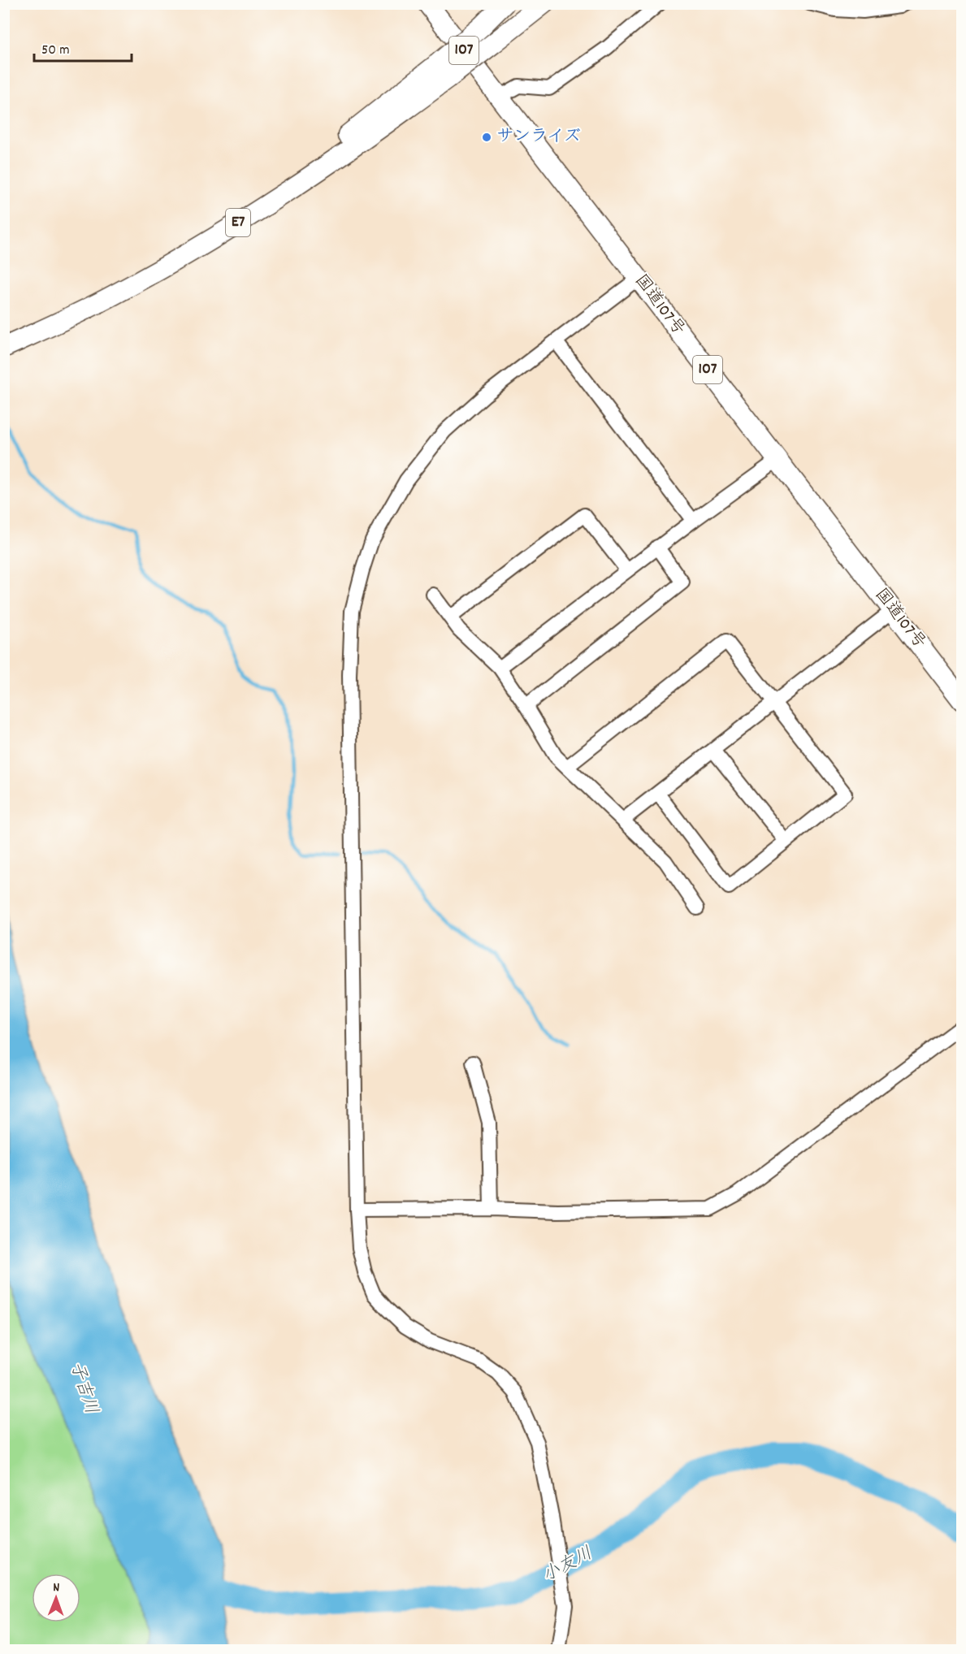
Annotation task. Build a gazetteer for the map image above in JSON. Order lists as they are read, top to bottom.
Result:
{
  "streets": {
    "highway": ["107", "E7", "国道107号"]
  },
  "water": ["子吉川", "小友川"],
  "places": ["サンライズ"],
  "scale_bar": "50 m",
  "north": "top"
}
